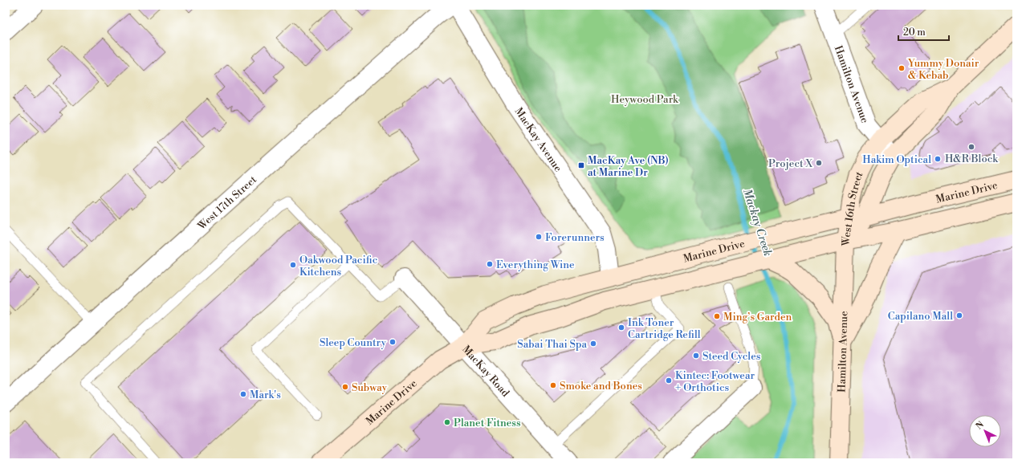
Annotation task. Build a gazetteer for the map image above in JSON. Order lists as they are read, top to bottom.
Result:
{
  "streets": {
    "main road": ["Hamilton Avenue", "Marine Drive", "West 16th Street"],
    "street": ["MacKay Avenue", "West 17th Street", "MacKay Road"]
  },
  "crossings": [
    ["Hamilton Avenue", "Marine Drive"],
    ["Hamilton Avenue", "West 16th Street"],
    ["MacKay Avenue", "Marine Drive"],
    ["Marine Drive", "West 16th Street"],
    ["Marine Drive", "MacKay Road"]
  ],
  "water": ["Mackay Creek"],
  "parks": ["Heywood Park"],
  "places": {
    "other": [
      "Yummy Donair & Kebab",
      "H&R Block",
      "Hakim Optical",
      "Project X",
      "Forerunners",
      "Everything Wine",
      "Oakwood Pacific Kitchens",
      "Capilano Mall",
      "Ming’s Garden",
      "Ink Toner Cartridge Refill",
      "Sleep Country",
      "Sabai Thai Spa",
      "Steed Cycles",
      "Kintec: Footwear + Orthotics",
      "Smoke and Bones",
      "Subway",
      "Mark's",
      "Planet Fitness"
    ],
    "transit": ["MacKay Ave (NB) at Marine Dr"]
  },
  "scale_bar": "20 m",
  "north": "top left"
}
